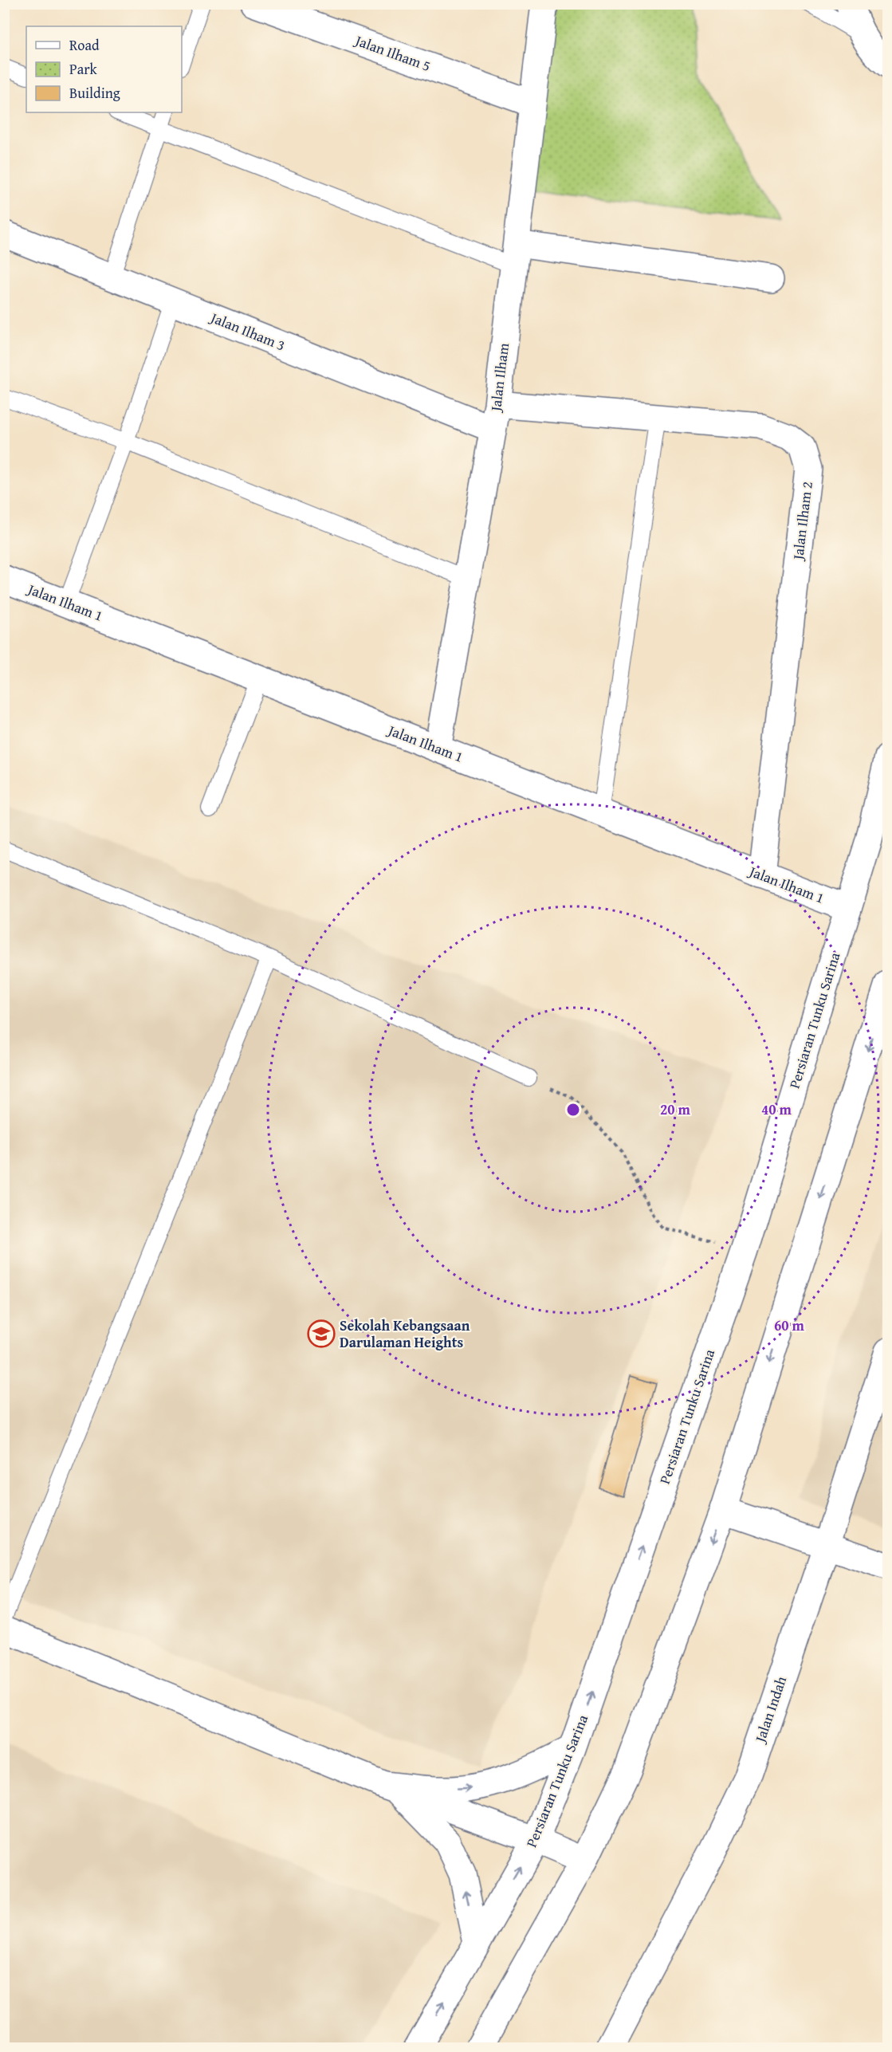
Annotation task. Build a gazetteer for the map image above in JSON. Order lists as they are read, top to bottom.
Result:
{
  "streets": {
    "street": [
      "Jalan Ilham 5",
      "Jalan Ilham 3",
      "Jalan Ilham",
      "Jalan Ilham 2",
      "Jalan Ilham 1",
      "Persiaran Tunku Sarina",
      "Jalan Indah"
    ]
  },
  "crossings": [
    ["Jalan Ilham 5", "Jalan Ilham"],
    ["Jalan Ilham 3", "Jalan Ilham"],
    ["Jalan Ilham 3", "Jalan Ilham 2"],
    ["Jalan Ilham", "Jalan Ilham 2"],
    ["Jalan Ilham", "Jalan Ilham 1"],
    ["Jalan Ilham 2", "Jalan Ilham 1"],
    ["Jalan Ilham 1", "Persiaran Tunku Sarina"]
  ],
  "places": {
    "school or university": ["Sekolah Kebangsaan Darulaman Heights"]
  },
  "legend": ["Road", "Park", "Building"],
  "rings": ["20 m", "40 m", "60 m"]
}
